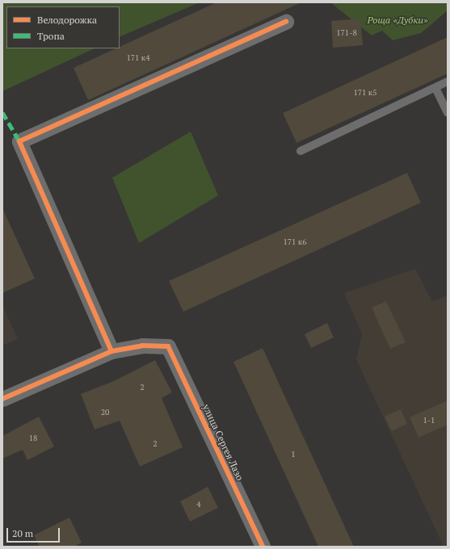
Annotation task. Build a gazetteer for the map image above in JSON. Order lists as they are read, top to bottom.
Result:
{
  "streets": {
    "street": ["улица Сергея Лазо"]
  },
  "parks": ["Роща «Дубки»"],
  "house_numbers": [
    "171-8",
    "171 к4",
    "171 к5",
    "171 к6",
    "2",
    "20",
    "1-1",
    "18",
    "2",
    "1",
    "4"
  ],
  "legend": ["Велодорожка", "Тропа"],
  "scale_bar": "20 m"
}
